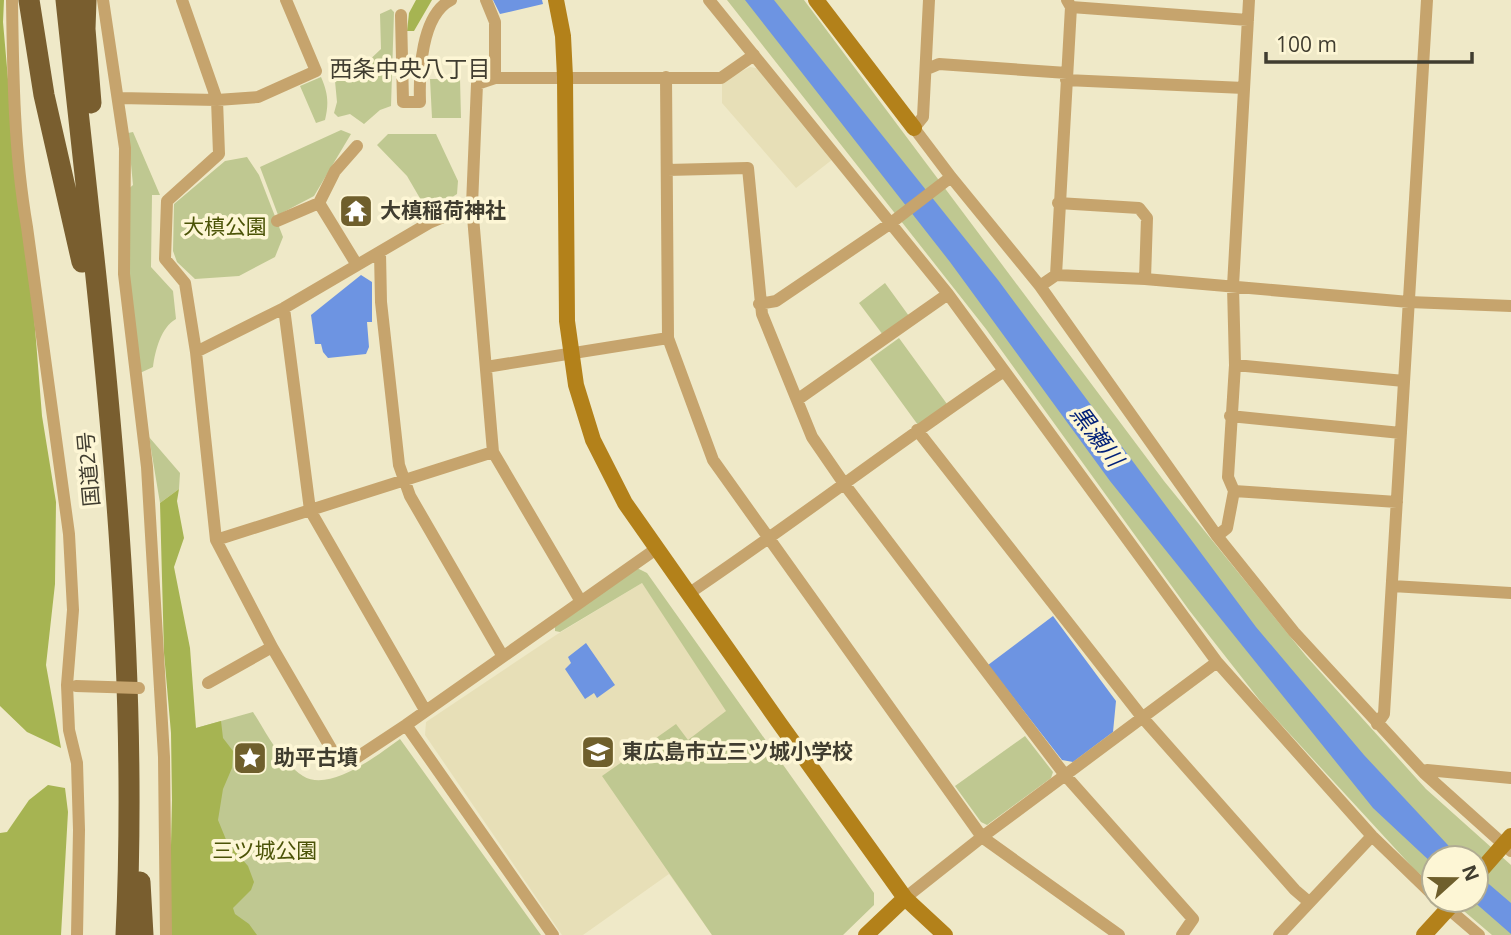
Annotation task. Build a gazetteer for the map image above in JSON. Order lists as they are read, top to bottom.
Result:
{
  "streets": {
    "highway": ["国道2号"]
  },
  "districts": ["西条中央八丁目"],
  "water": ["黒瀬川"],
  "parks": ["大槙公園", "三ツ城公園"],
  "places": {
    "temple": ["大槙稲荷神社"],
    "school or university": ["東広島市立三ツ城小学校"],
    "place": ["助平古墳"]
  },
  "scale_bar": "100 m",
  "north": "right"
}
